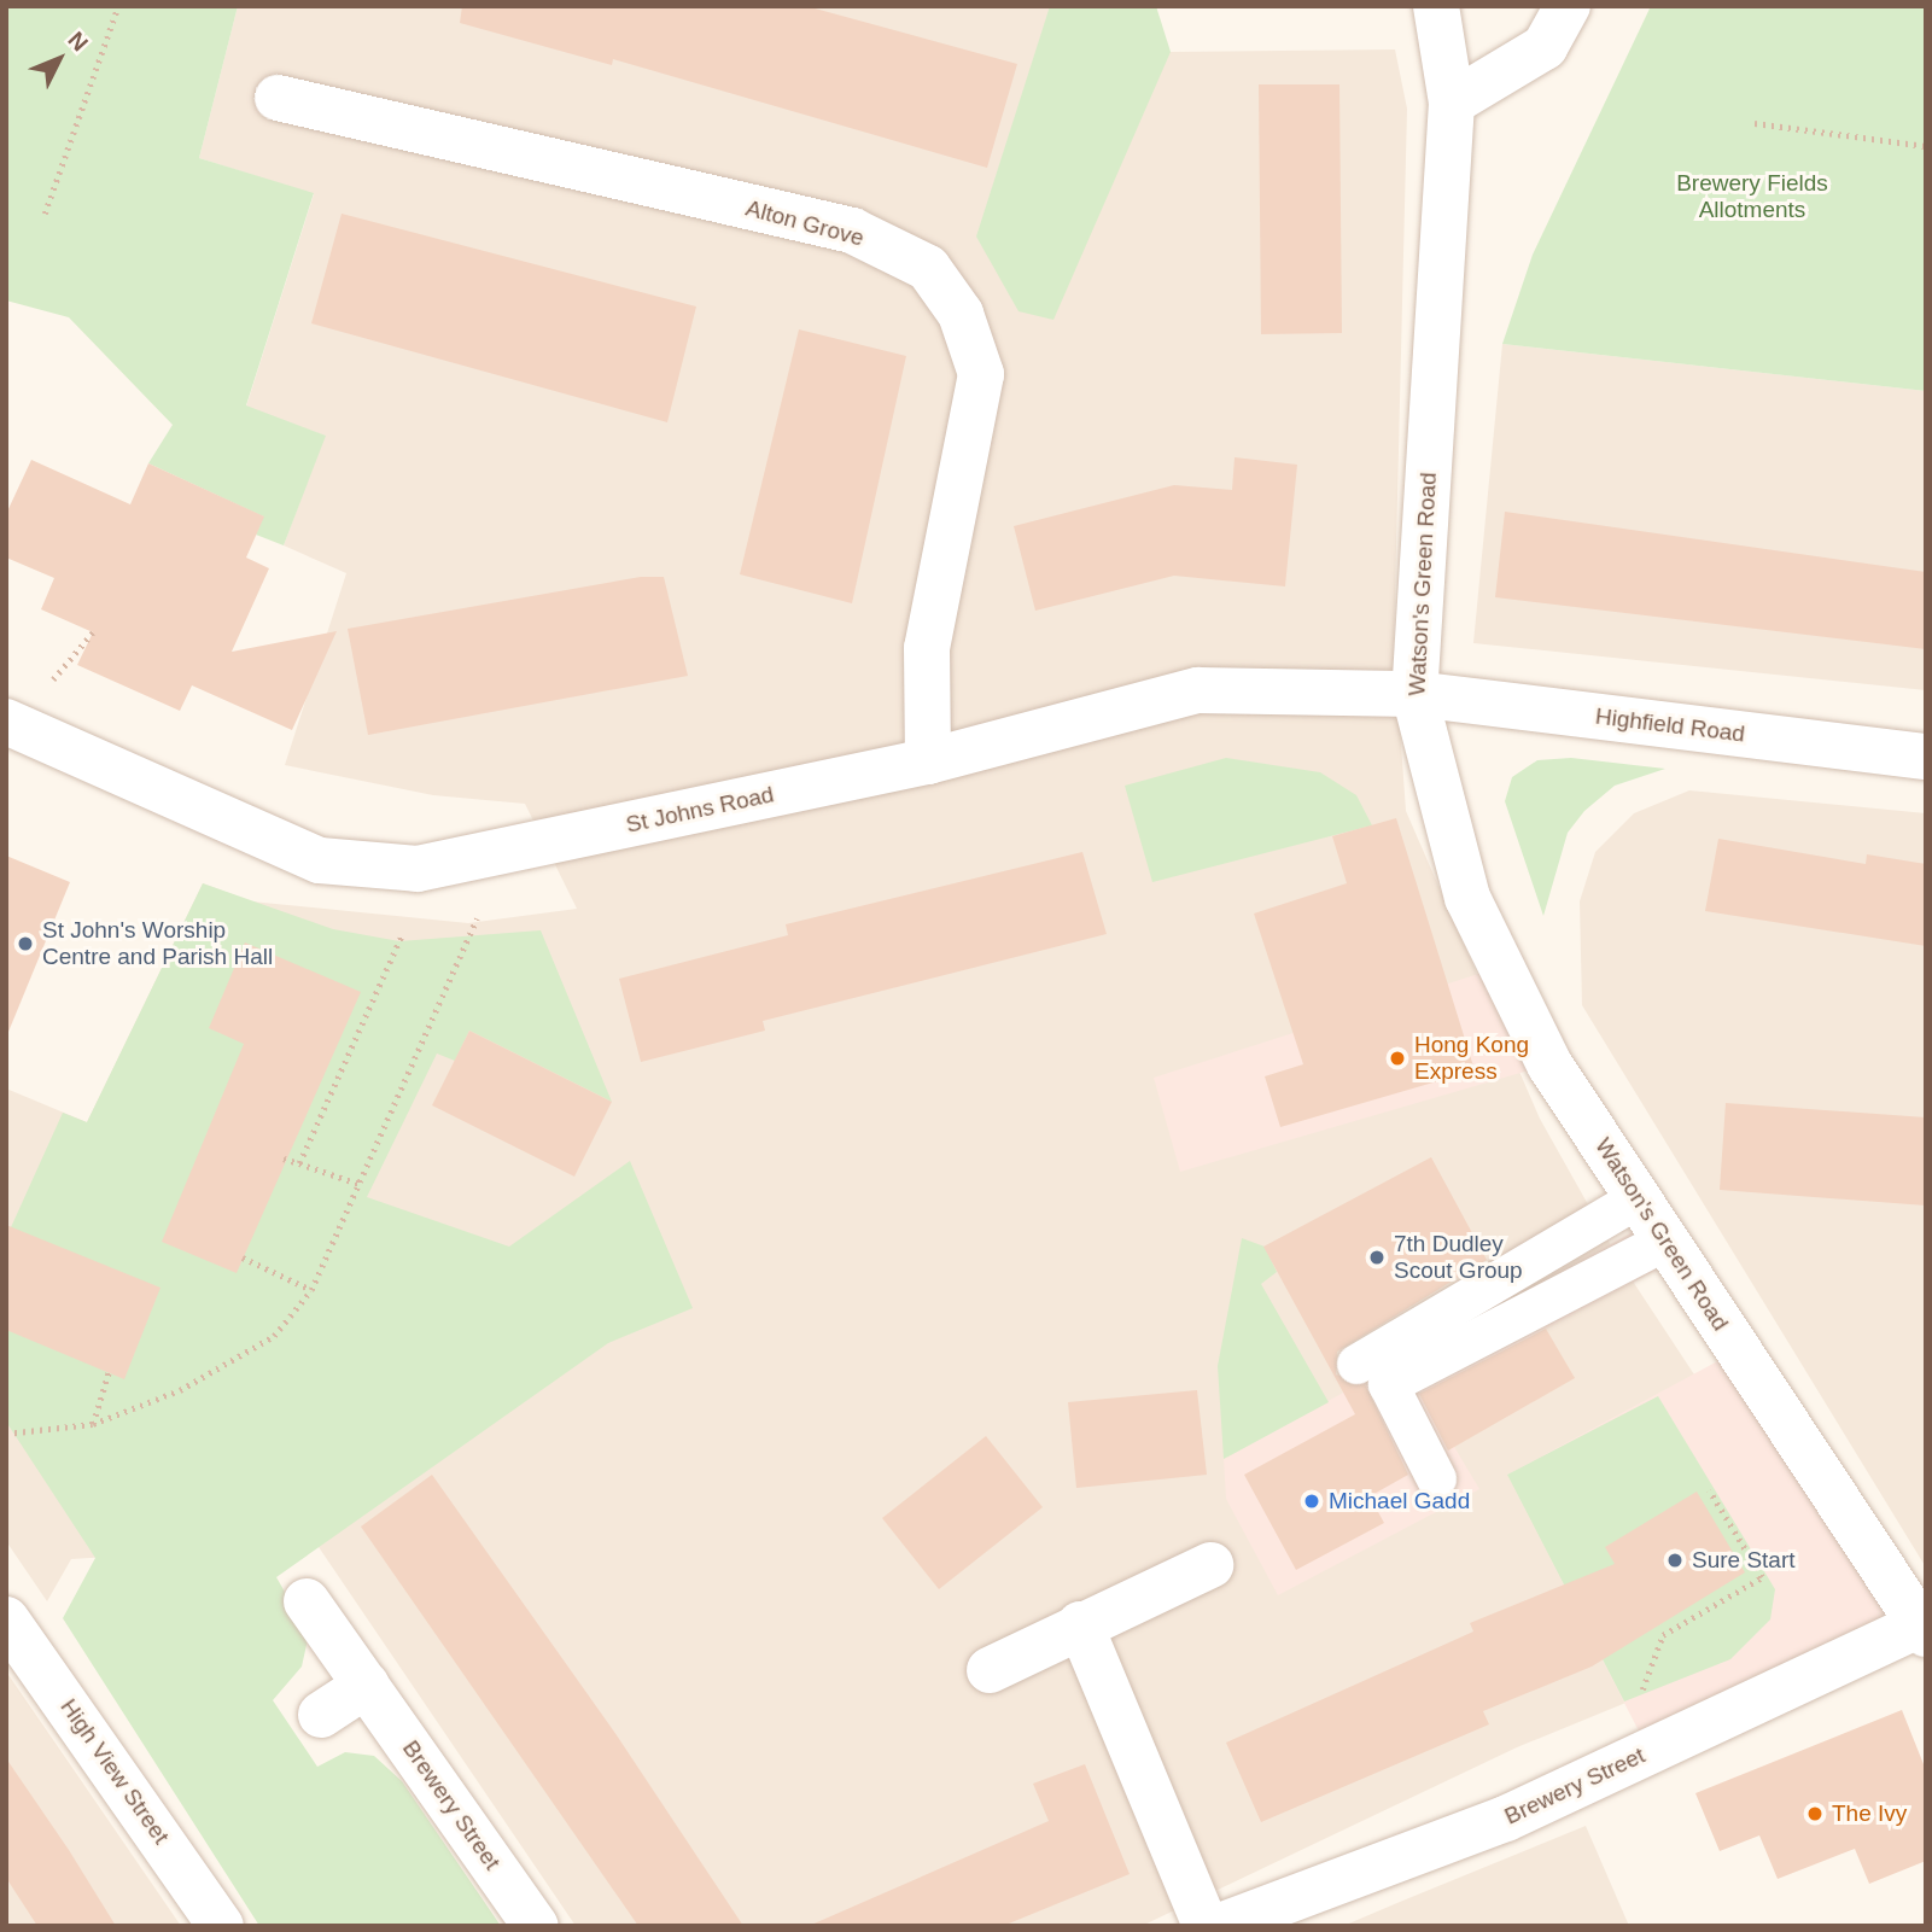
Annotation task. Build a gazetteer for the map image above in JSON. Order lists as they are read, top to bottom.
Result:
{
  "streets": {
    "street": [
      "Alton Grove",
      "Watson's Green Road",
      "Highfield Road",
      "St Johns Road",
      "High View Street",
      "Brewery Street"
    ]
  },
  "crossings": [
    ["Alton Grove", "St Johns Road"],
    ["Watson's Green Road", "Highfield Road"],
    ["Watson's Green Road", "St Johns Road"],
    ["Watson's Green Road", "Brewery Street"],
    ["Highfield Road", "St Johns Road"]
  ],
  "parks": ["Brewery Fields Allotments"],
  "places": [
    "St John's Worship Centre and Parish Hall",
    "Hong Kong Express",
    "7th Dudley Scout Group",
    "Michael Gadd",
    "Sure Start",
    "The Ivy"
  ],
  "north": "top right"
}
